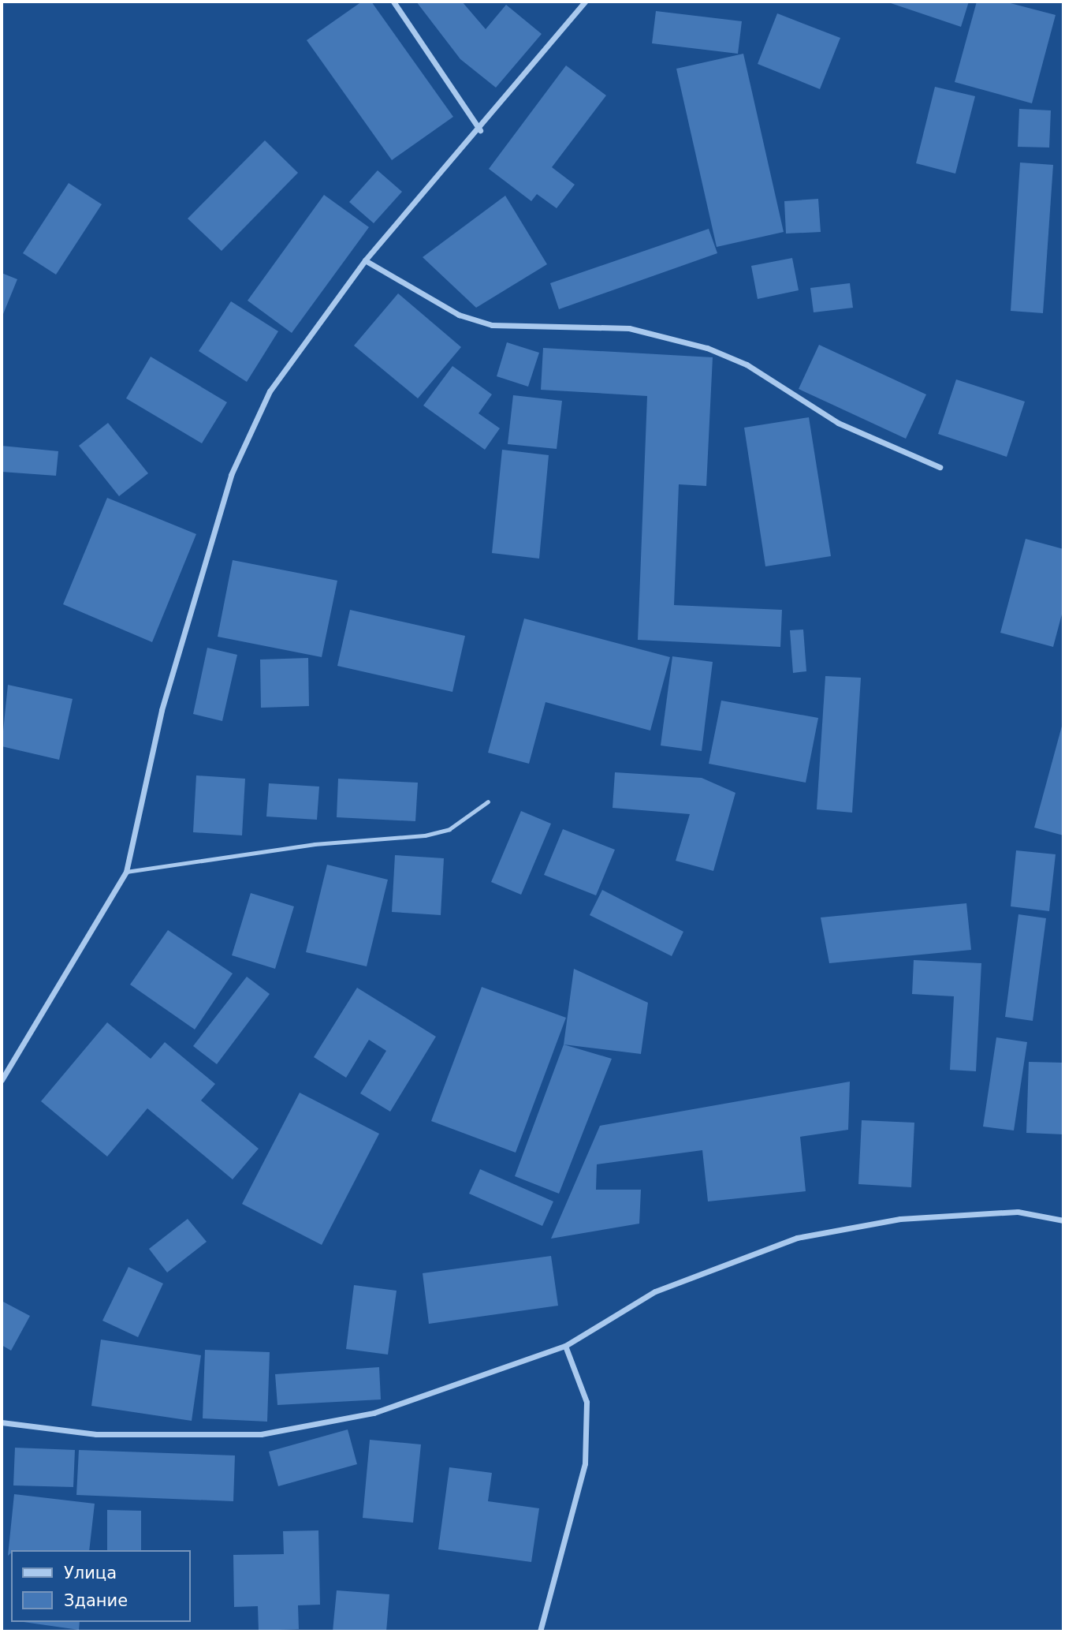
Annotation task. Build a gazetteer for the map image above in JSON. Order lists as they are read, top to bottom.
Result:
{
  "legend": ["Улица", "Здание"]
}
